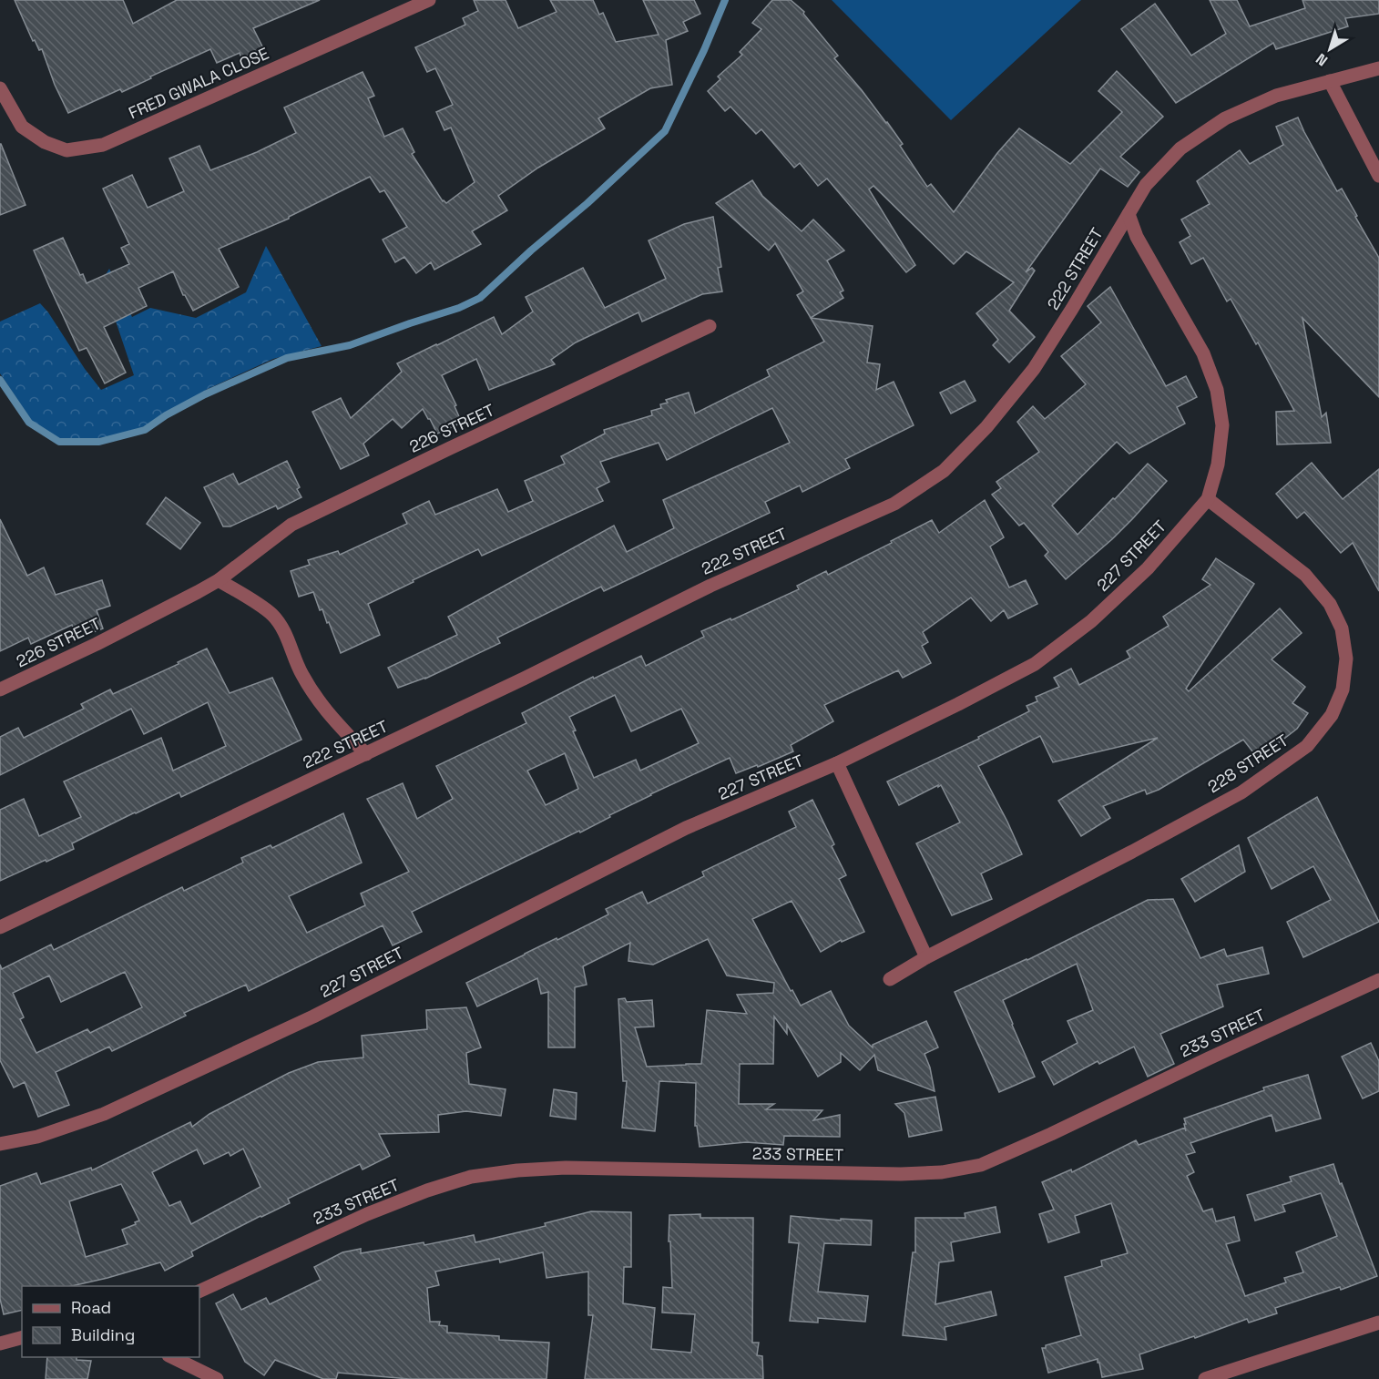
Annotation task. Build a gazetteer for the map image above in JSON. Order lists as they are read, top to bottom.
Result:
{
  "streets": {
    "street": [
      "FRED GWALA CLOSE",
      "222 STREET",
      "226 STREET",
      "227 STREET",
      "228 STREET",
      "233 STREET"
    ]
  },
  "crossings": [
    ["222 STREET", "227 STREET"],
    ["227 STREET", "228 STREET"]
  ],
  "legend": ["Road", "Building"],
  "north": "bottom left"
}
